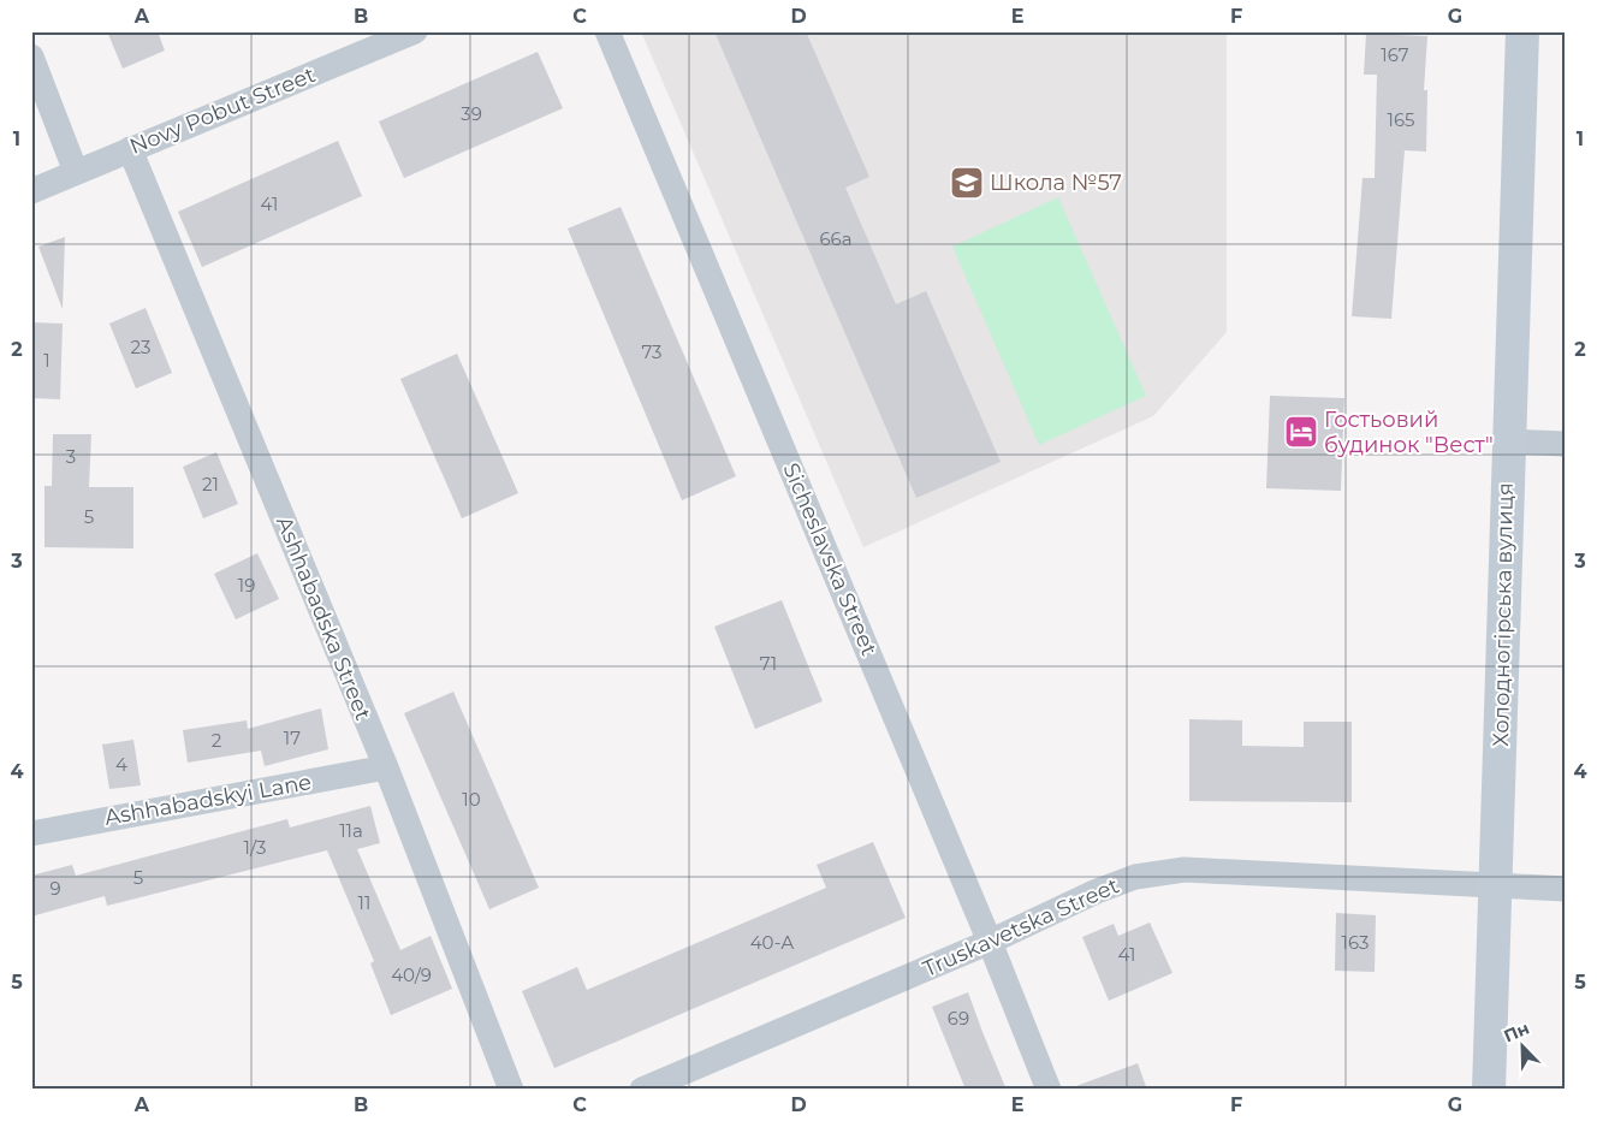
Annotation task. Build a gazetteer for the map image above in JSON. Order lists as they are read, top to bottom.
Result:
{
  "streets": {
    "main road": ["Холодногірська вулиця"],
    "street": [
      "Novy Pobut Street",
      "Sicheslavska Street",
      "Ashhabadska Street",
      "Ashhabadskyi Lane",
      "Truskavetska Street"
    ]
  },
  "crossings": [
    ["Novy Pobut Street", "Ashhabadska Street"],
    ["Sicheslavska Street", "Truskavetska Street"],
    ["Холодногірська вулиця", "Truskavetska Street"],
    ["Ashhabadska Street", "Ashhabadskyi Lane"]
  ],
  "places": {
    "school or university": ["Школа №57"],
    "hotel": ["Гостьовий будинок \"Вест\""]
  },
  "house_numbers": [
    "167",
    "39",
    "165",
    "41",
    "66а",
    "23",
    "73",
    "1",
    "3",
    "21",
    "5",
    "19",
    "71",
    "17",
    "2",
    "4",
    "10",
    "11а",
    "1/3",
    "5",
    "9",
    "11",
    "40-А",
    "163",
    "41",
    "40/9",
    "69"
  ],
  "north": "top left",
  "grid": {
    "columns": [
      "A",
      "B",
      "C",
      "D",
      "E",
      "F",
      "G"
    ],
    "rows": [
      "1",
      "2",
      "3",
      "4",
      "5"
    ]
  }
}
